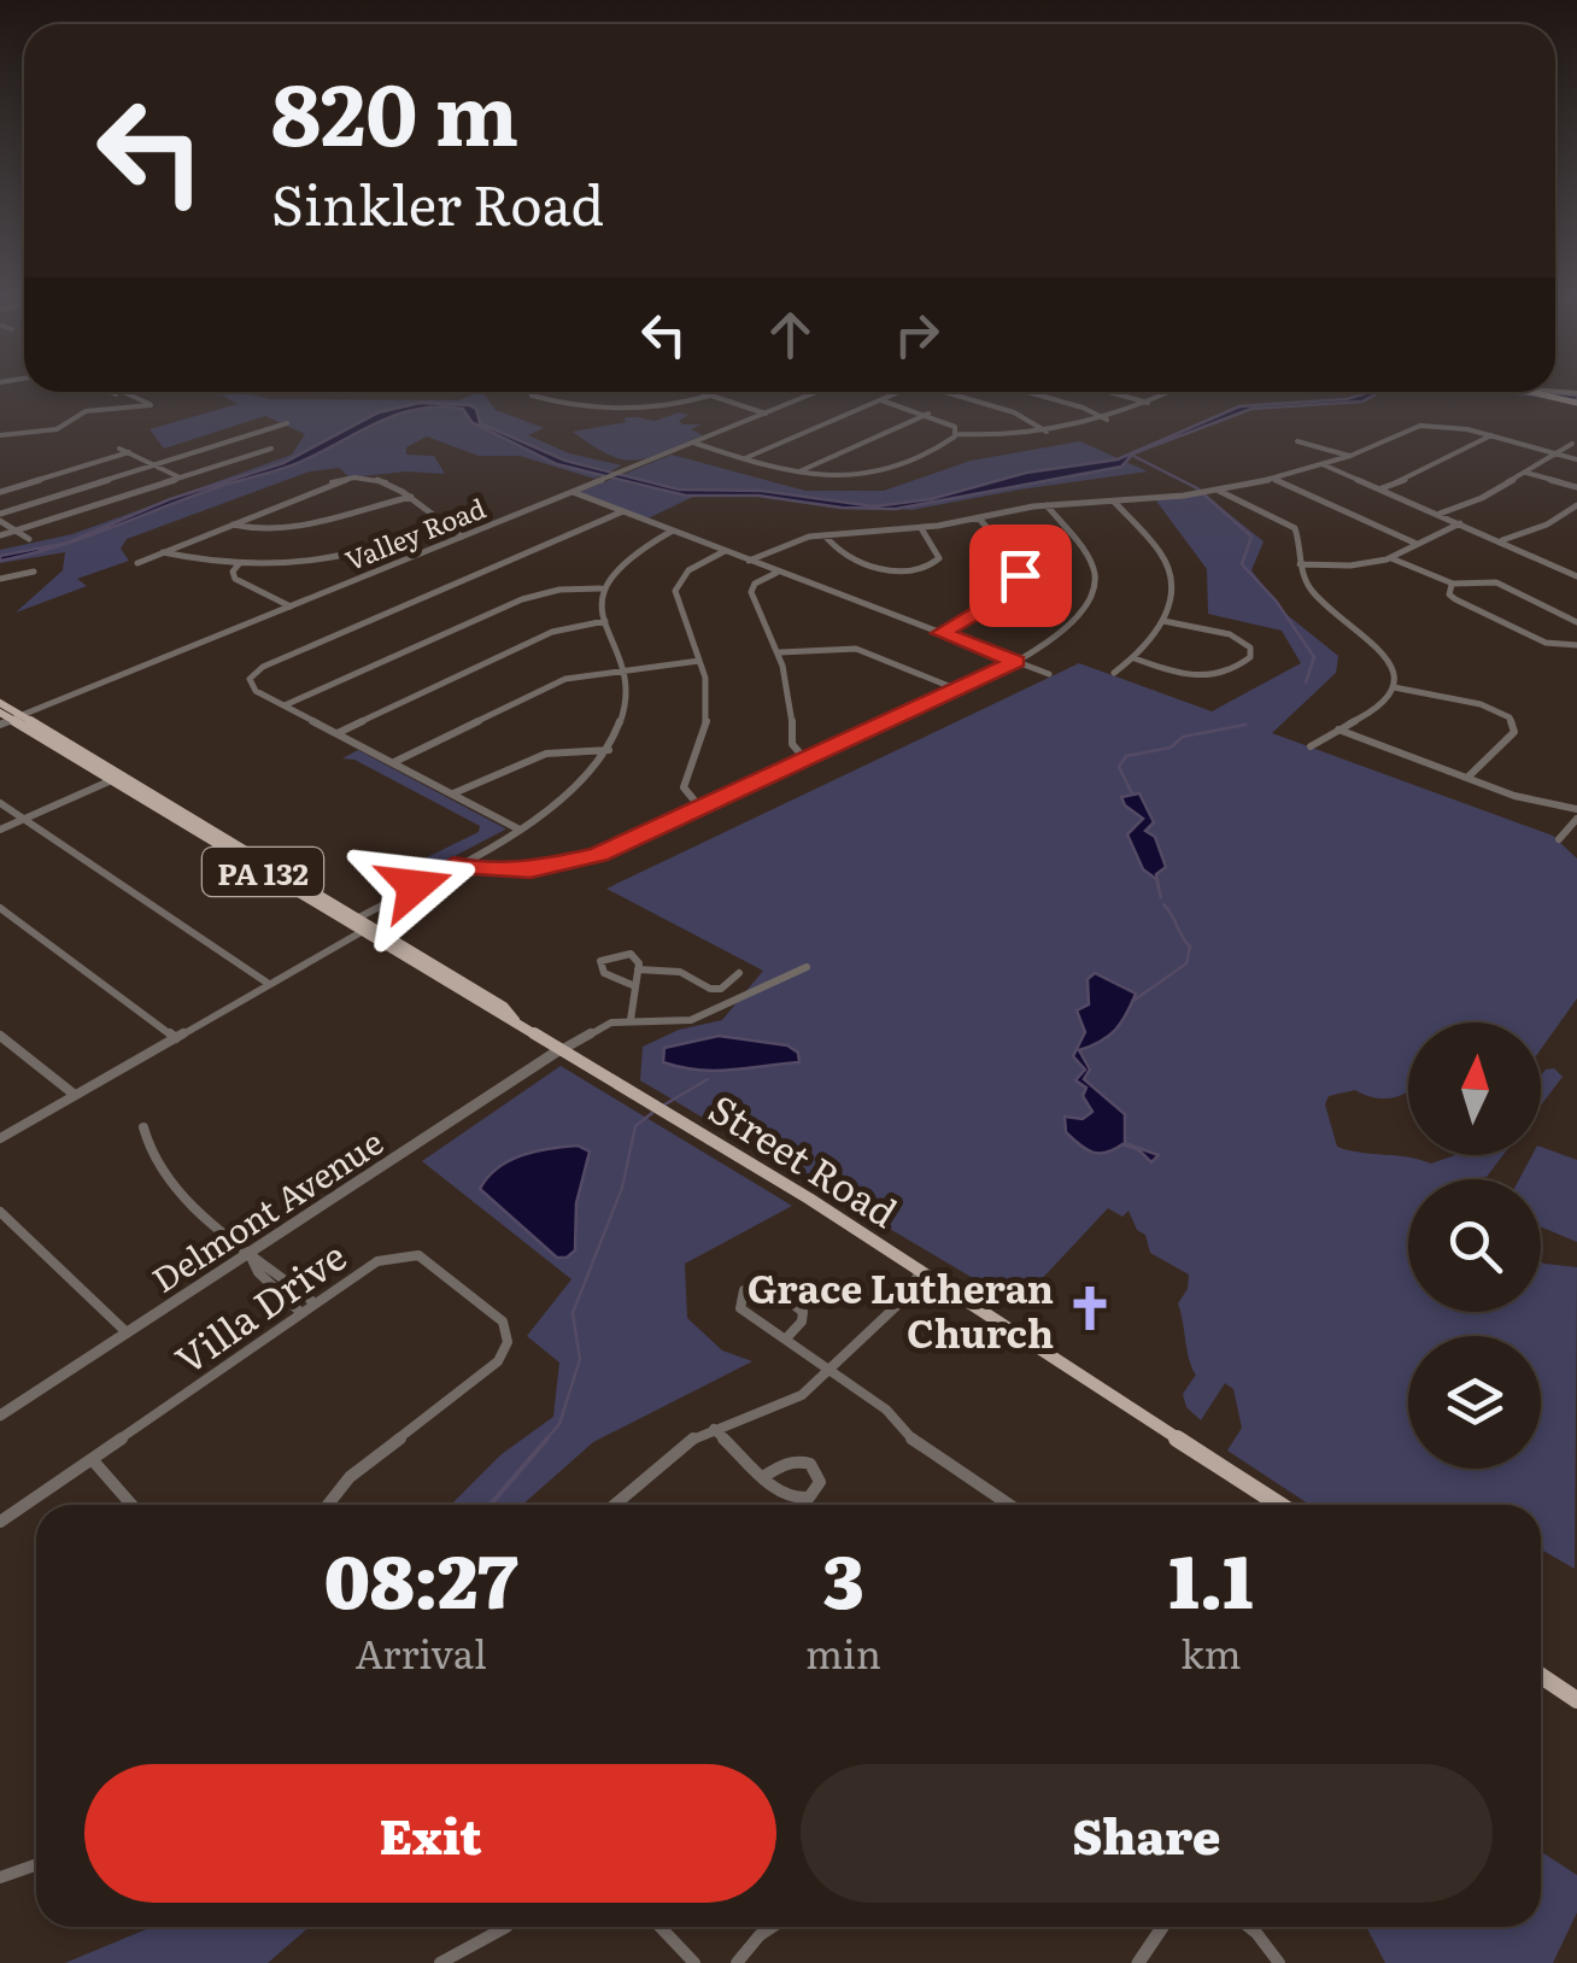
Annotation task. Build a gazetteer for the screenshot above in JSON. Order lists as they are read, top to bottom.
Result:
{
  "streets": {
    "main road": ["PA 132", "Street Road"],
    "street": ["Valley Road", "Delmont Avenue", "Villa Drive"]
  },
  "crossings": [
    ["Valley Road", "Street Road"],
    ["Street Road", "Delmont Avenue"]
  ],
  "places": {
    "church": ["Grace Lutheran Church"]
  },
  "north": "top",
  "page": {
    "turn": ["820 m", "Sinkler Road"],
    "eta": [
      "08:27",
      "Arrival",
      "3",
      "min",
      "1.1",
      "km"
    ],
    "buttons": ["Exit", "Share"]
  }
}
